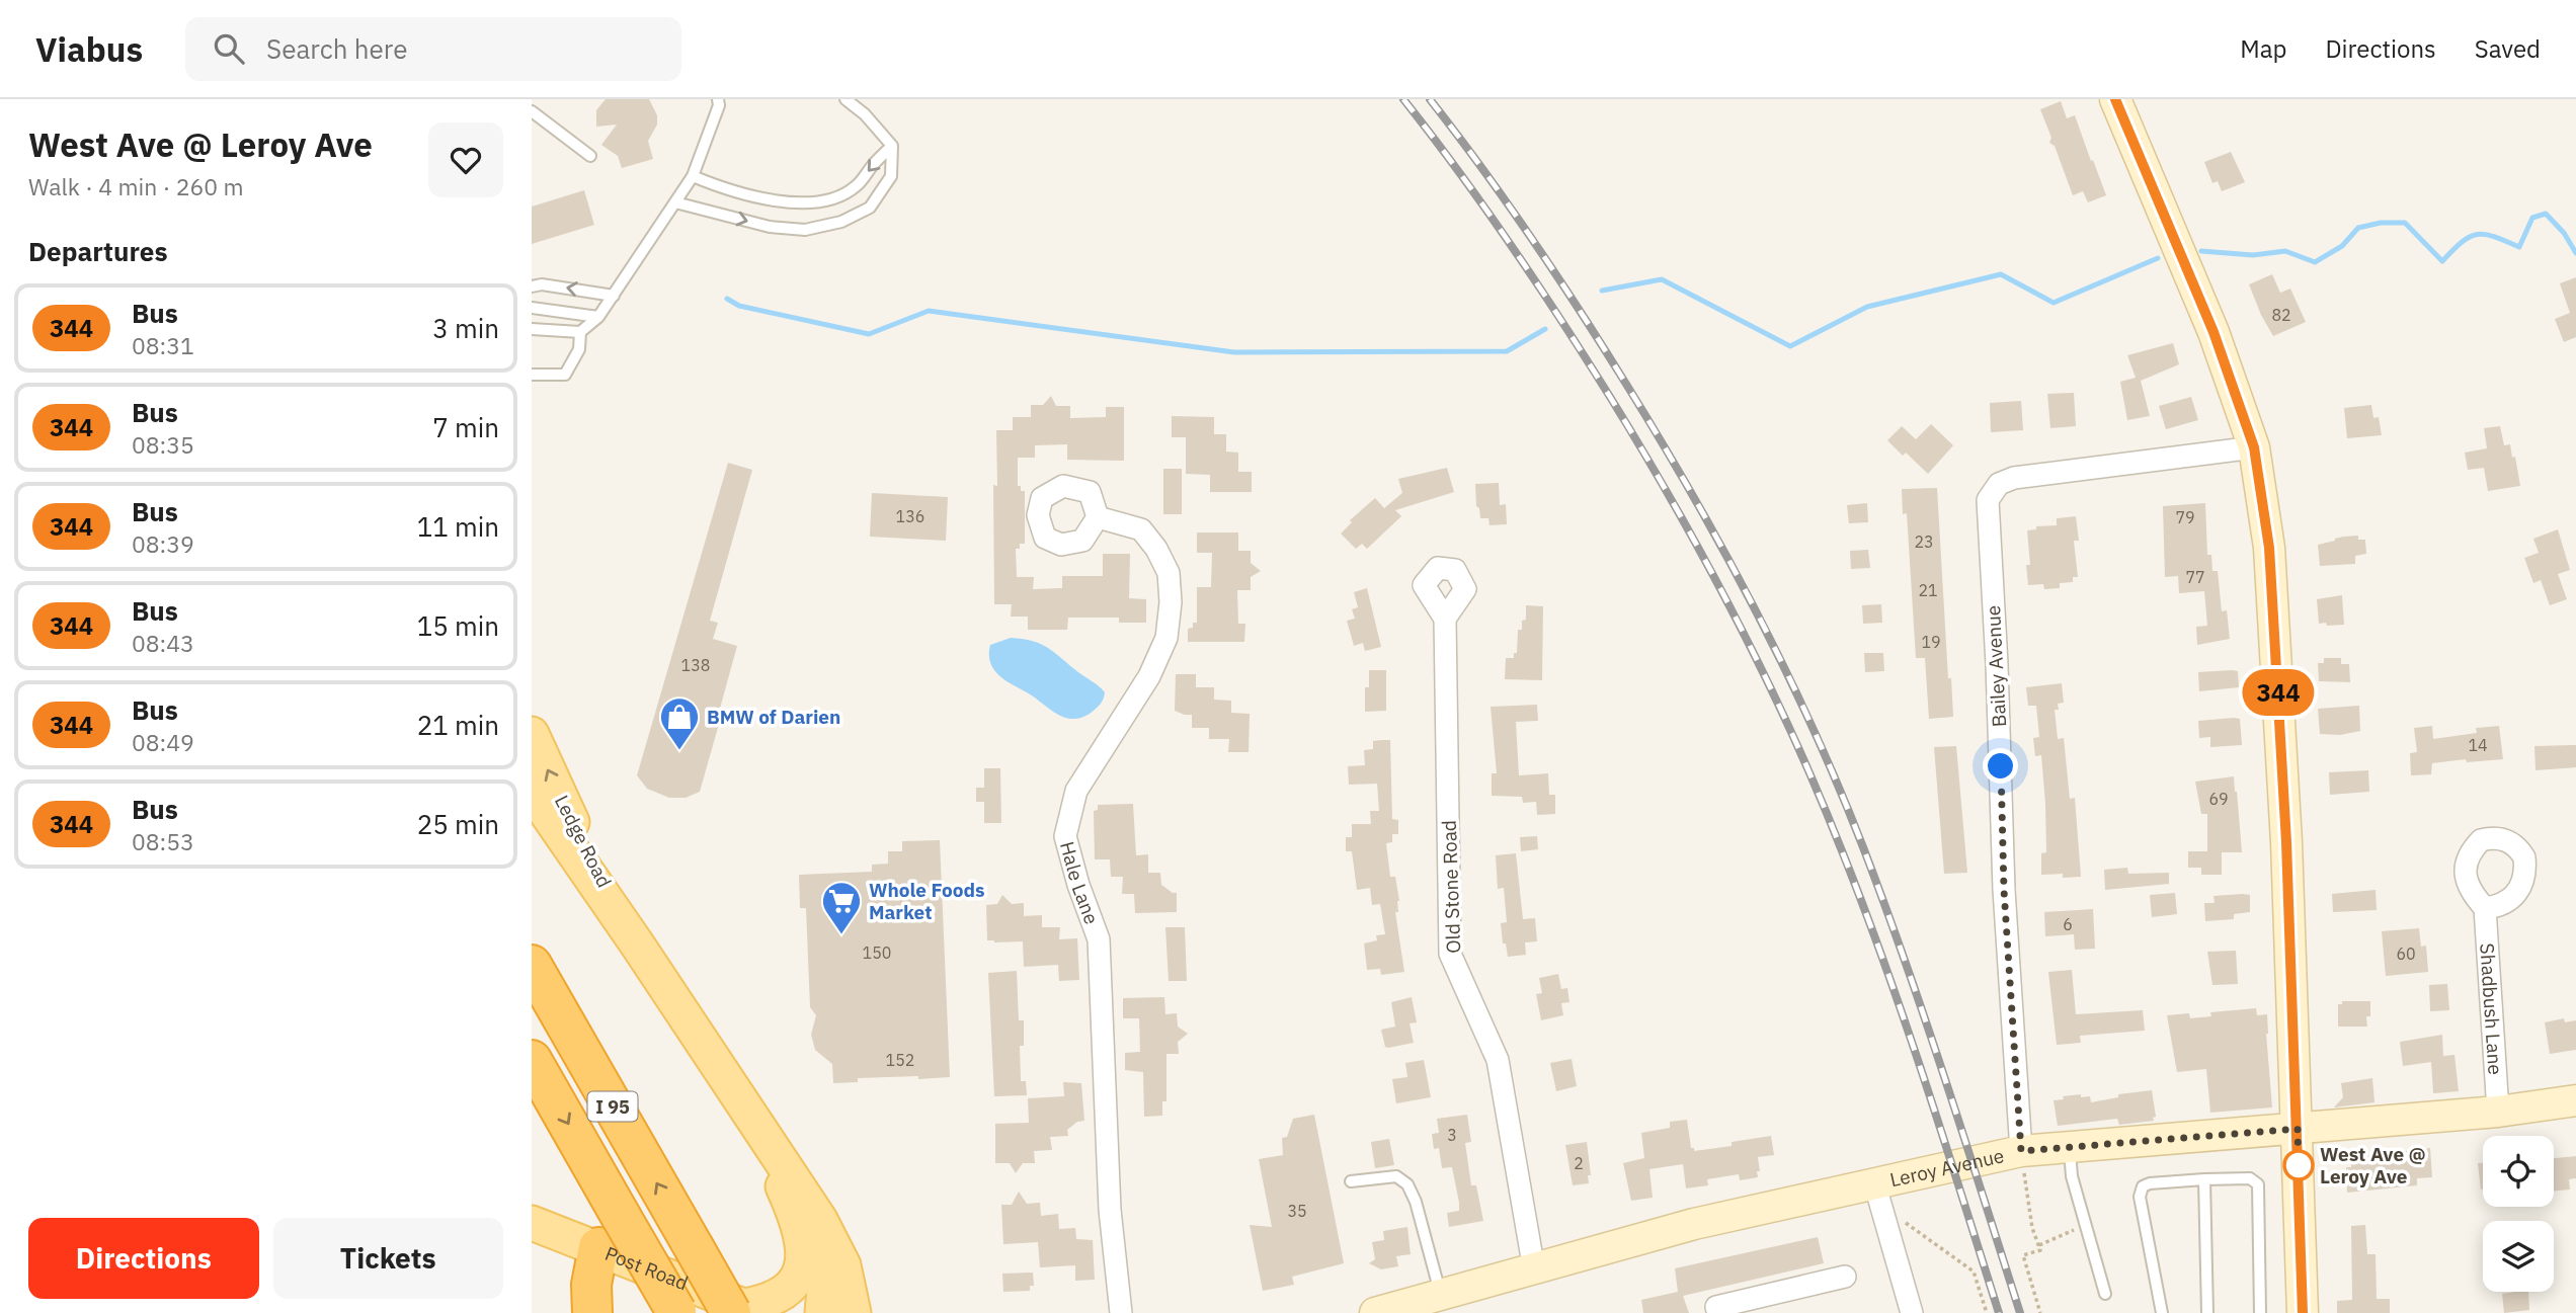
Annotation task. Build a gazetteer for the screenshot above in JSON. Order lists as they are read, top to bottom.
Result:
{
  "streets": {
    "highway": ["I 95"],
    "main road": ["Ledge Road", "Leroy Avenue", "Post Road"],
    "street": [
      "Bailey Avenue",
      "Hale Lane",
      "Old Stone Road",
      "Shadbush Lane"
    ]
  },
  "crossings": [
    ["Bailey Avenue", "Leroy Avenue"],
    ["Ledge Road", "I 95"],
    ["Ledge Road", "Post Road"],
    ["Old Stone Road", "Leroy Avenue"],
    ["Shadbush Lane", "Leroy Avenue"],
    ["I 95", "Post Road"]
  ],
  "places": {
    "shop": ["BMW of Darien"],
    "supermarket": ["Whole Foods Market"],
    "other": ["West Ave @ Leroy Ave"]
  },
  "lines": ["bus line 344"],
  "house_numbers": [
    "82",
    "136",
    "79",
    "23",
    "77",
    "21",
    "19",
    "138",
    "14",
    "69",
    "6",
    "150",
    "60",
    "152",
    "3",
    "2",
    "35"
  ],
  "page": {
    "header": "Viabus",
    "search": "Search here",
    "nav": ["Map", "Directions", "Saved"],
    "heading": [
      ["West Ave @ Leroy Ave", "Walk · 4 min · 260 m"],
      "Departures"
    ],
    "on_map": "344",
    "list": [
      {
        "mark": "344",
        "name": "Bus",
        "note": "08:31",
        "value": "3 min"
      },
      {
        "mark": "344",
        "name": "Bus",
        "note": "08:35",
        "value": "7 min"
      },
      {
        "mark": "344",
        "name": "Bus",
        "note": "08:39",
        "value": "11 min"
      },
      {
        "mark": "344",
        "name": "Bus",
        "note": "08:43",
        "value": "15 min"
      },
      {
        "mark": "344",
        "name": "Bus",
        "note": "08:49",
        "value": "21 min"
      },
      {
        "mark": "344",
        "name": "Bus",
        "note": "08:53",
        "value": "25 min"
      }
    ],
    "buttons": ["Directions", "Tickets"]
  }
}
